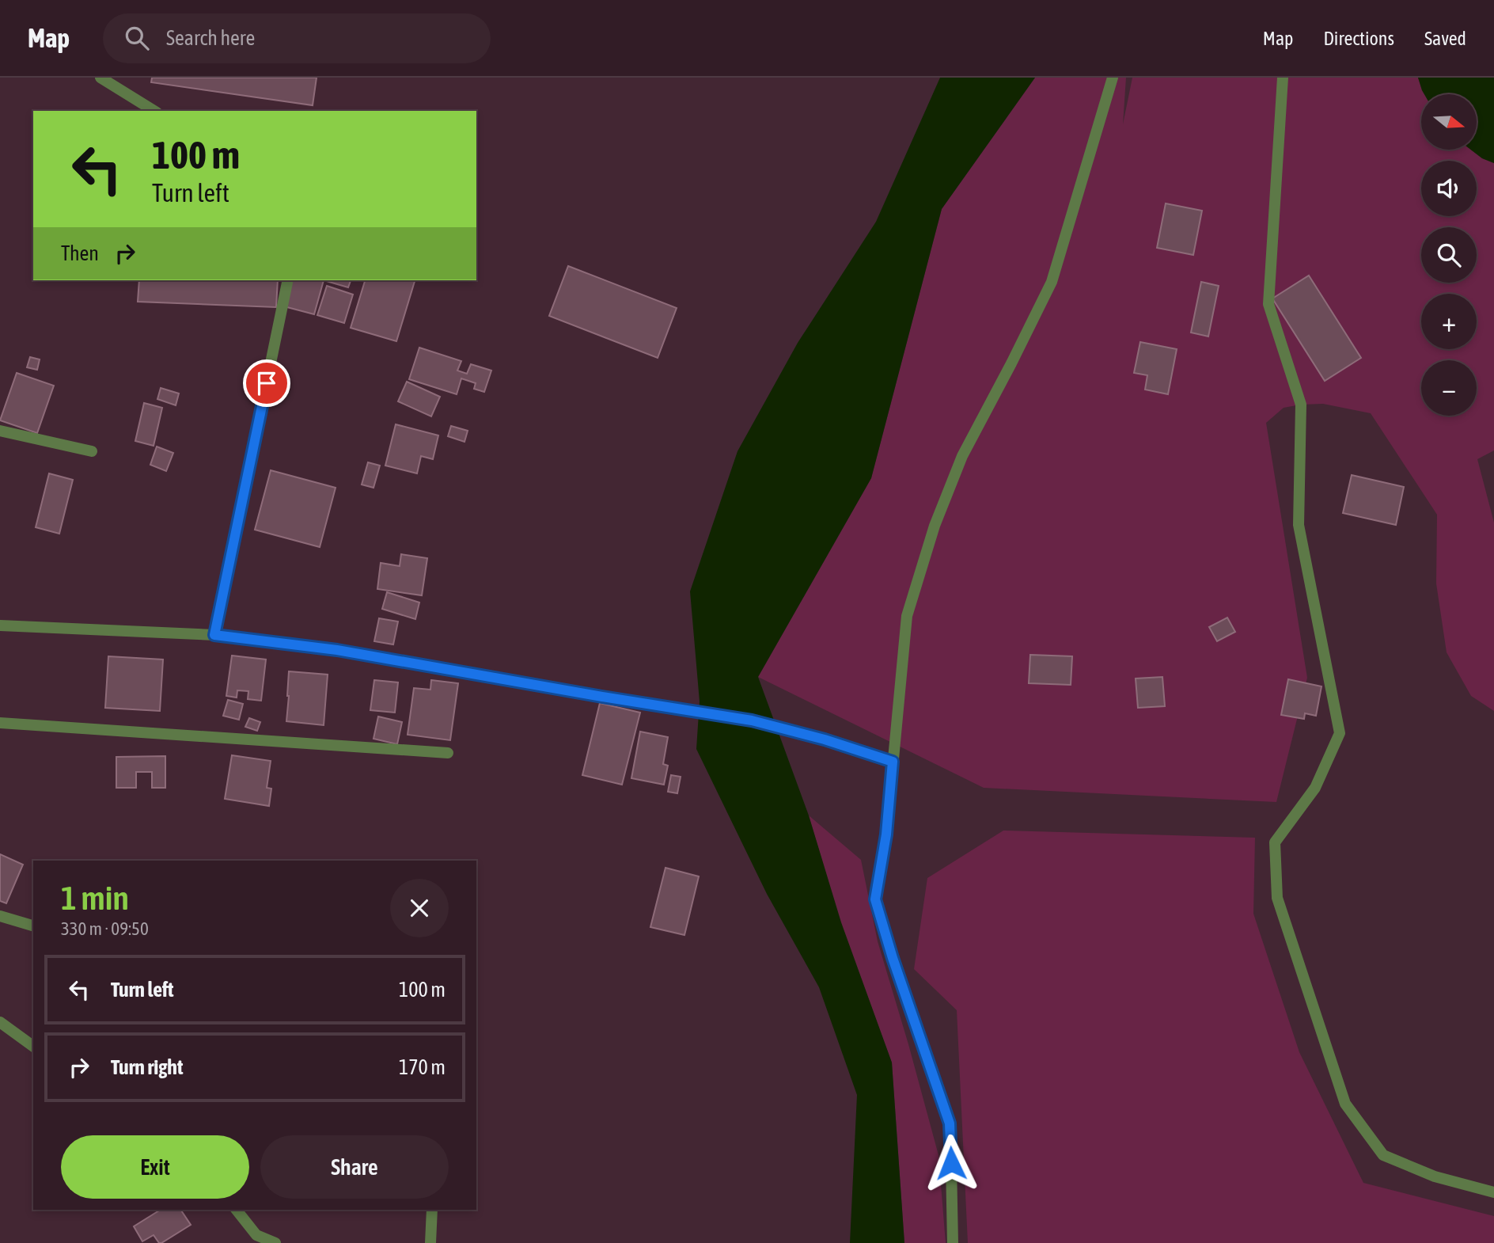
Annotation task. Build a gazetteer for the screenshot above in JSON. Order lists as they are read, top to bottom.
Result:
{
  "north": "right",
  "page": {
    "header": "Map",
    "search": "Search here",
    "nav": ["Map", "Directions", "Saved"],
    "map_buttons": ["+", "−"],
    "turn": ["100 m", "Turn left"],
    "then": "Then",
    "heading": ["1 min", "330 m · 09:50"],
    "list": [
      {
        "name": "Turn left",
        "value": "100 m"
      },
      {
        "name": "Turn right",
        "value": "170 m"
      }
    ],
    "buttons": ["Exit", "Share"]
  }
}
